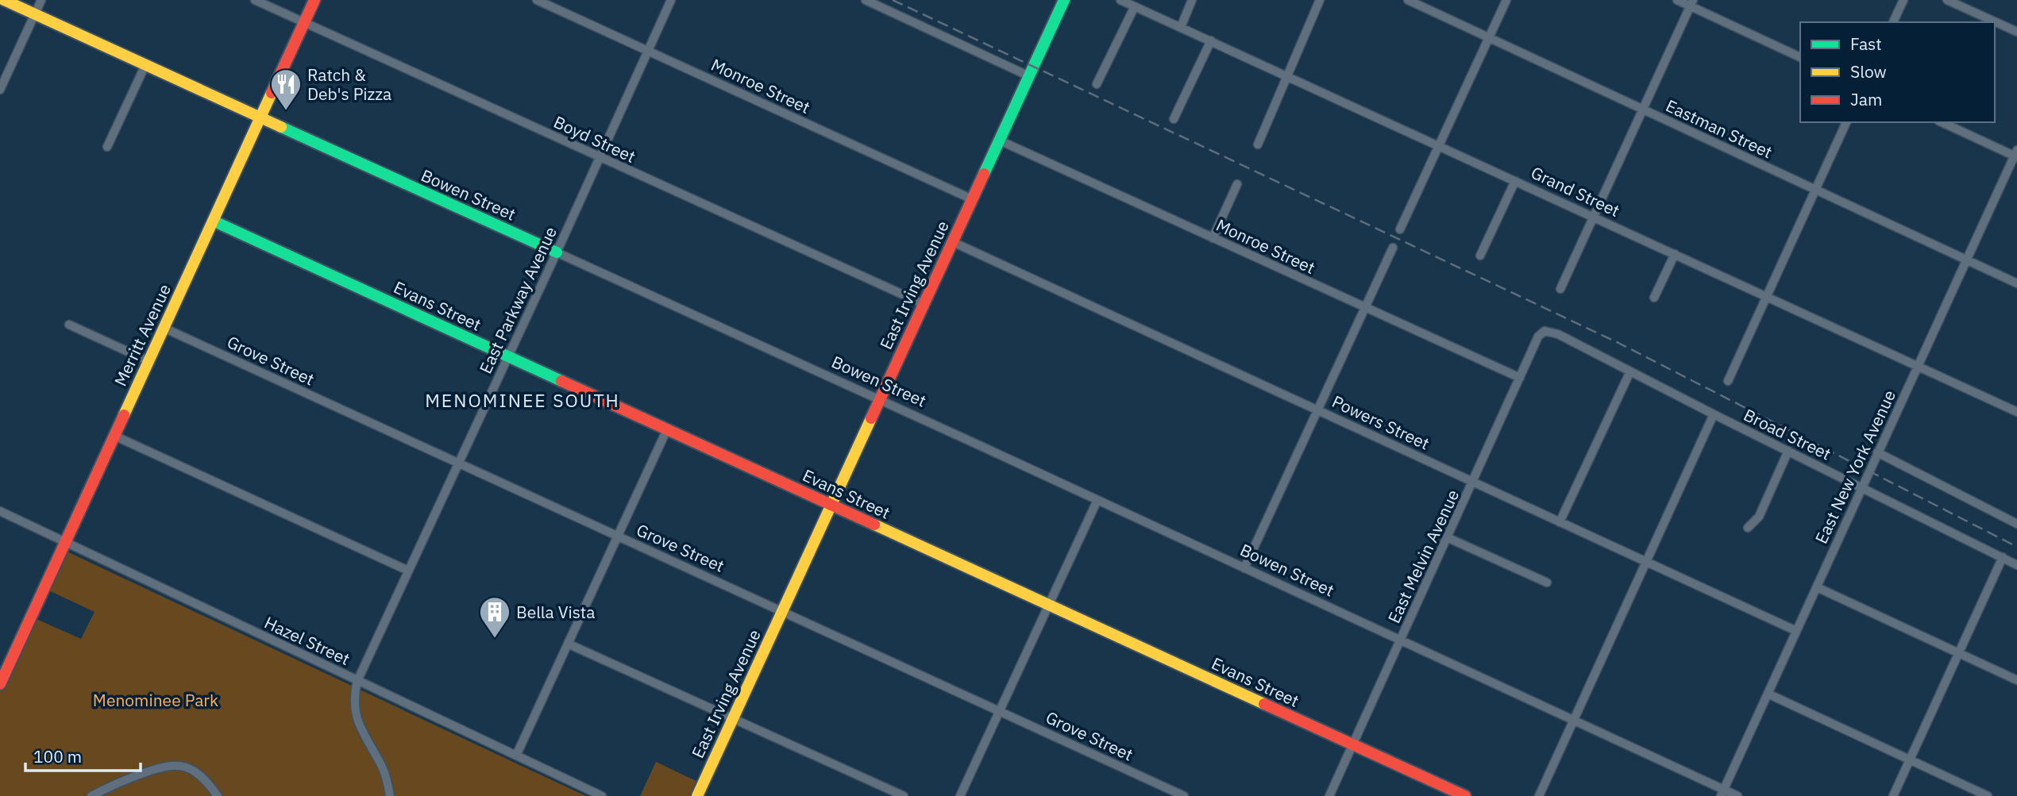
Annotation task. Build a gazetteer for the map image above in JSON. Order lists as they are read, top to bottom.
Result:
{
  "streets": {
    "street": [
      "Monroe Street",
      "Eastman Street",
      "Boyd Street",
      "Grand Street",
      "Bowen Street",
      "East Irving Avenue",
      "East Parkway Avenue",
      "Evans Street",
      "Merritt Avenue",
      "Grove Street",
      "Powers Street",
      "Broad Street",
      "East New York Avenue",
      "East Melvin Avenue",
      "Hazel Street"
    ]
  },
  "crossings": [
    ["Monroe Street", "East Irving Avenue"],
    ["Monroe Street", "East Parkway Avenue"],
    ["Monroe Street", "East Melvin Avenue"],
    ["Eastman Street", "East New York Avenue"],
    ["Boyd Street", "East Irving Avenue"],
    ["Boyd Street", "East Parkway Avenue"],
    ["Boyd Street", "Merritt Avenue"],
    ["Grand Street", "East New York Avenue"],
    ["Bowen Street", "East Irving Avenue"],
    ["Bowen Street", "East Parkway Avenue"],
    ["Bowen Street", "Merritt Avenue"],
    ["Bowen Street", "East New York Avenue"],
    ["Bowen Street", "East Melvin Avenue"],
    ["East Irving Avenue", "Evans Street"],
    ["East Irving Avenue", "Grove Street"],
    ["East Irving Avenue", "Powers Street"],
    ["East Parkway Avenue", "Evans Street"],
    ["East Parkway Avenue", "Grove Street"],
    ["East Parkway Avenue", "Hazel Street"],
    ["Evans Street", "Merritt Avenue"],
    ["Evans Street", "East Melvin Avenue"],
    ["Merritt Avenue", "Grove Street"],
    ["Merritt Avenue", "Hazel Street"],
    ["Powers Street", "East New York Avenue"],
    ["Powers Street", "East Melvin Avenue"],
    ["Broad Street", "East New York Avenue"],
    ["Broad Street", "East Melvin Avenue"]
  ],
  "districts": ["MENOMINEE SOUTH"],
  "parks": ["Menominee Park"],
  "places": {
    "restaurant": ["Ratch & Deb's Pizza"],
    "building": ["Bella Vista"]
  },
  "legend": ["Fast", "Slow", "Jam"],
  "scale_bar": "100 m"
}
